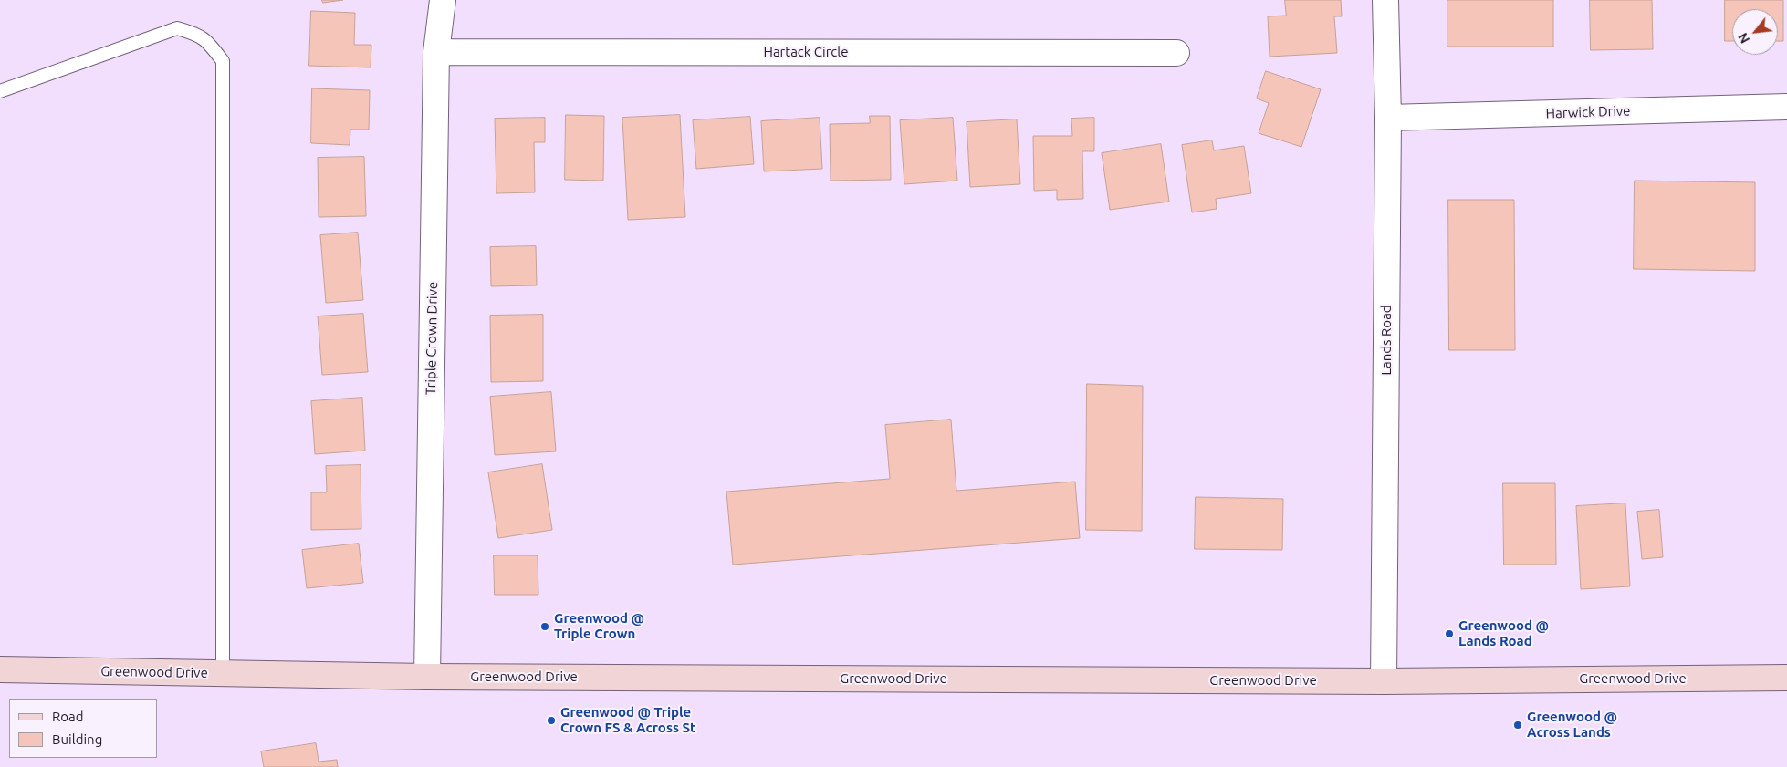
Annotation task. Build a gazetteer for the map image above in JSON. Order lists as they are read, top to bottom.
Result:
{
  "streets": {
    "main road": ["Greenwood Drive"],
    "street": [
      "Hartack Circle",
      "Harwick Drive",
      "Triple Crown Drive",
      "Lands Road"
    ]
  },
  "crossings": [
    ["Hartack Circle", "Triple Crown Drive"],
    ["Harwick Drive", "Lands Road"],
    ["Triple Crown Drive", "Greenwood Drive"],
    ["Lands Road", "Greenwood Drive"]
  ],
  "places": [
    "Greenwood @ Triple Crown",
    "Greenwood @ Lands Road",
    "Greenwood @ Triple Crown FS & Across St",
    "Greenwood @ Across Lands"
  ],
  "legend": ["Road", "Building"],
  "north": "bottom left"
}
